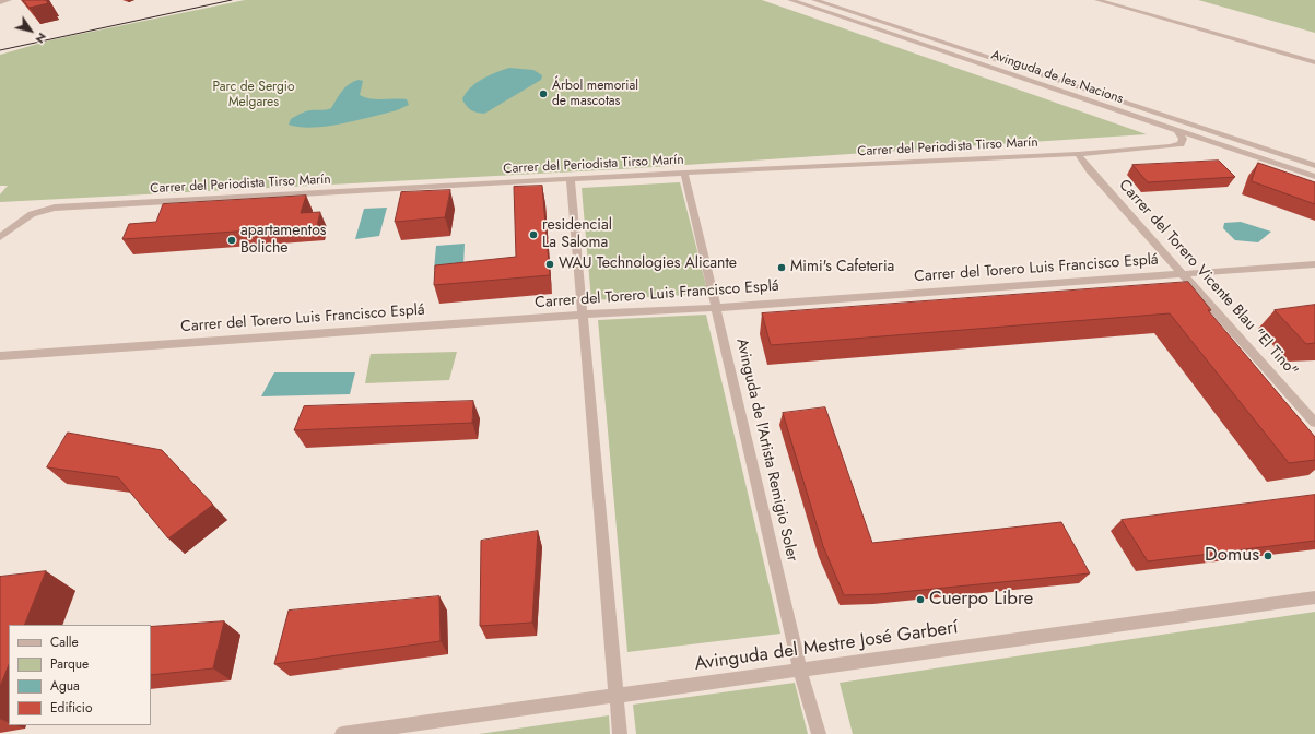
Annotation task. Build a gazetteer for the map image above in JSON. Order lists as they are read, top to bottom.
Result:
{
  "streets": {
    "street": [
      "Avinguda de les Nacions",
      "Carrer del Periodista Tirso Marín",
      "Carrer del Torero Luis Francisco Esplá",
      "Carrer del Torero Vicente Blau \"El Tino\"",
      "Avinguda de l'Artista Remigio Soler",
      "Avinguda del Mestre José Garberí"
    ]
  },
  "crossings": [
    ["Avinguda de les Nacions", "Carrer del Periodista Tirso Marín"],
    ["Carrer del Periodista Tirso Marín", "Carrer del Torero Vicente Blau \"El Tino\""],
    ["Carrer del Periodista Tirso Marín", "Avinguda de l'Artista Remigio Soler"],
    ["Carrer del Torero Luis Francisco Esplá", "Carrer del Torero Vicente Blau \"El Tino\""],
    ["Carrer del Torero Luis Francisco Esplá", "Avinguda de l'Artista Remigio Soler"],
    ["Avinguda de l'Artista Remigio Soler", "Avinguda del Mestre José Garberí"]
  ],
  "parks": ["Parc de Sergio Melgares"],
  "places": [
    "Árbol memorial de mascotas",
    "residencial La Saloma",
    "apartamentos Boliche",
    "WAU Technologies Alicante",
    "Mimi's Cafeteria",
    "Domus",
    "Cuerpo Libre"
  ],
  "legend": [
    "Calle",
    "Parque",
    "Agua",
    "Edificio"
  ],
  "north": "bottom right"
}
